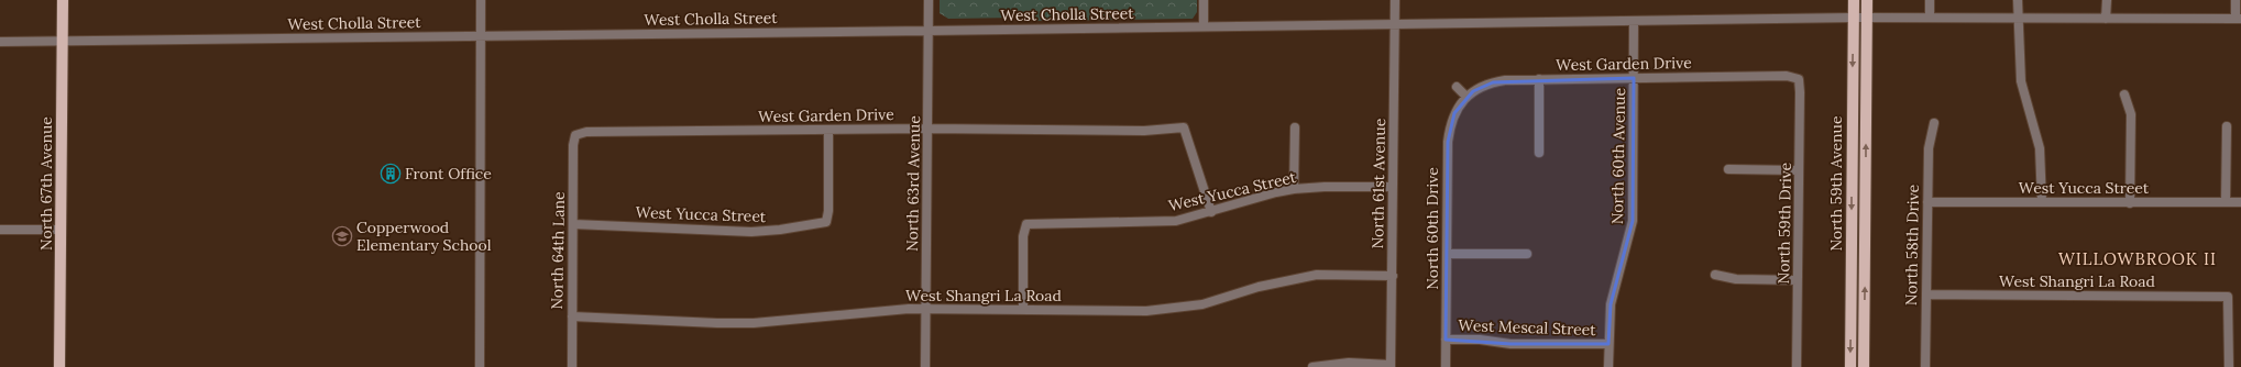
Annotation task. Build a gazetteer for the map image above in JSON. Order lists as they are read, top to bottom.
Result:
{
  "streets": {
    "main road": ["North 67th Avenue", "North 59th Avenue"],
    "street": [
      "West Cholla Street",
      "West Garden Drive",
      "North 60th Avenue",
      "North 63rd Avenue",
      "North 61st Avenue",
      "West Yucca Street",
      "North 59th Drive",
      "North 60th Drive",
      "North 58th Drive",
      "North 64th Lane",
      "West Shangri La Road",
      "West Mescal Street"
    ]
  },
  "crossings": [
    ["West Cholla Street", "North 60th Avenue"],
    ["West Cholla Street", "North 67th Avenue"],
    ["West Cholla Street", "North 63rd Avenue"],
    ["West Cholla Street", "North 61st Avenue"],
    ["West Cholla Street", "North 59th Avenue"],
    ["West Garden Drive", "North 60th Avenue"],
    ["West Garden Drive", "North 63rd Avenue"],
    ["West Garden Drive", "West Yucca Street"],
    ["West Garden Drive", "North 59th Drive"],
    ["West Garden Drive", "North 60th Drive"],
    ["West Garden Drive", "North 64th Lane"],
    ["North 60th Avenue", "West Mescal Street"],
    ["North 63rd Avenue", "West Shangri La Road"],
    ["North 61st Avenue", "West Yucca Street"],
    ["North 61st Avenue", "West Shangri La Road"],
    ["West Yucca Street", "North 58th Drive"],
    ["West Yucca Street", "North 64th Lane"],
    ["West Yucca Street", "West Shangri La Road"],
    ["North 60th Drive", "West Mescal Street"],
    ["North 58th Drive", "West Shangri La Road"],
    ["North 64th Lane", "West Shangri La Road"]
  ],
  "districts": ["WILLOWBROOK II"],
  "places": {
    "building": ["Front Office"],
    "school or university": ["Copperwood Elementary School"]
  }
}
